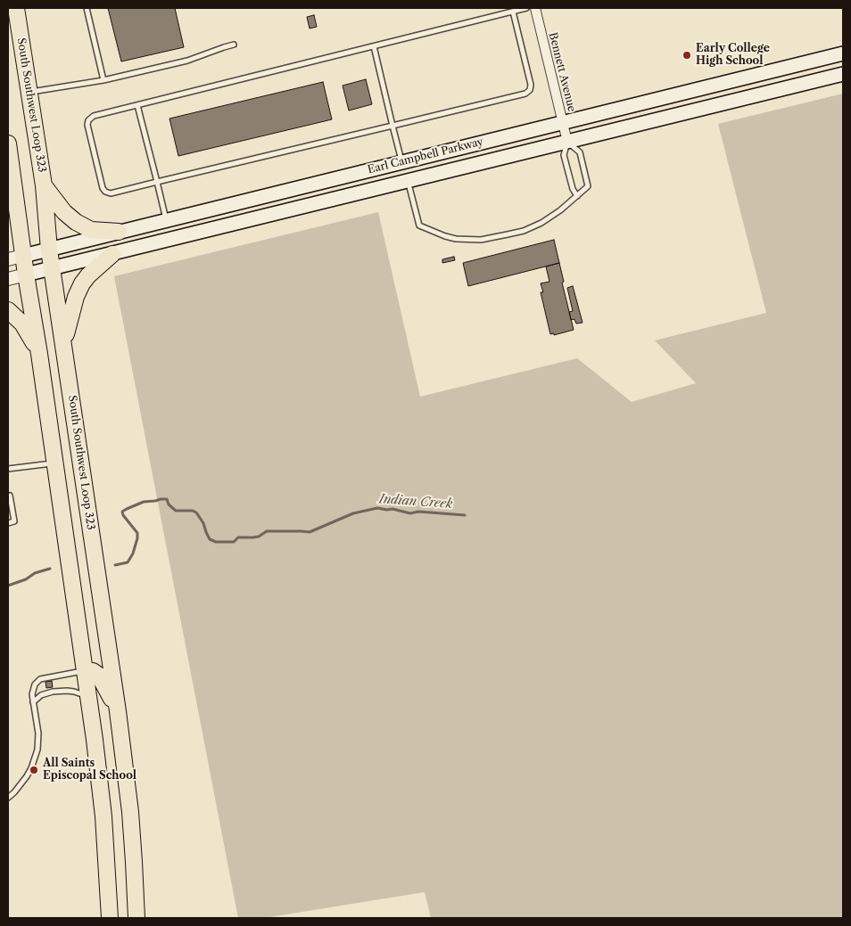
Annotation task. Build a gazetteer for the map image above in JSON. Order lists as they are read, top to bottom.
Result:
{
  "streets": {
    "highway": ["South Southwest Loop 323"],
    "main road": ["Earl Campbell Parkway"],
    "street": ["Bennett Avenue"]
  },
  "crossings": [
    ["Bennett Avenue", "Earl Campbell Parkway"],
    ["South Southwest Loop 323", "Earl Campbell Parkway"]
  ],
  "water": ["Indian Creek"],
  "places": ["Early College High School", "All Saints Episcopal School"]
}
